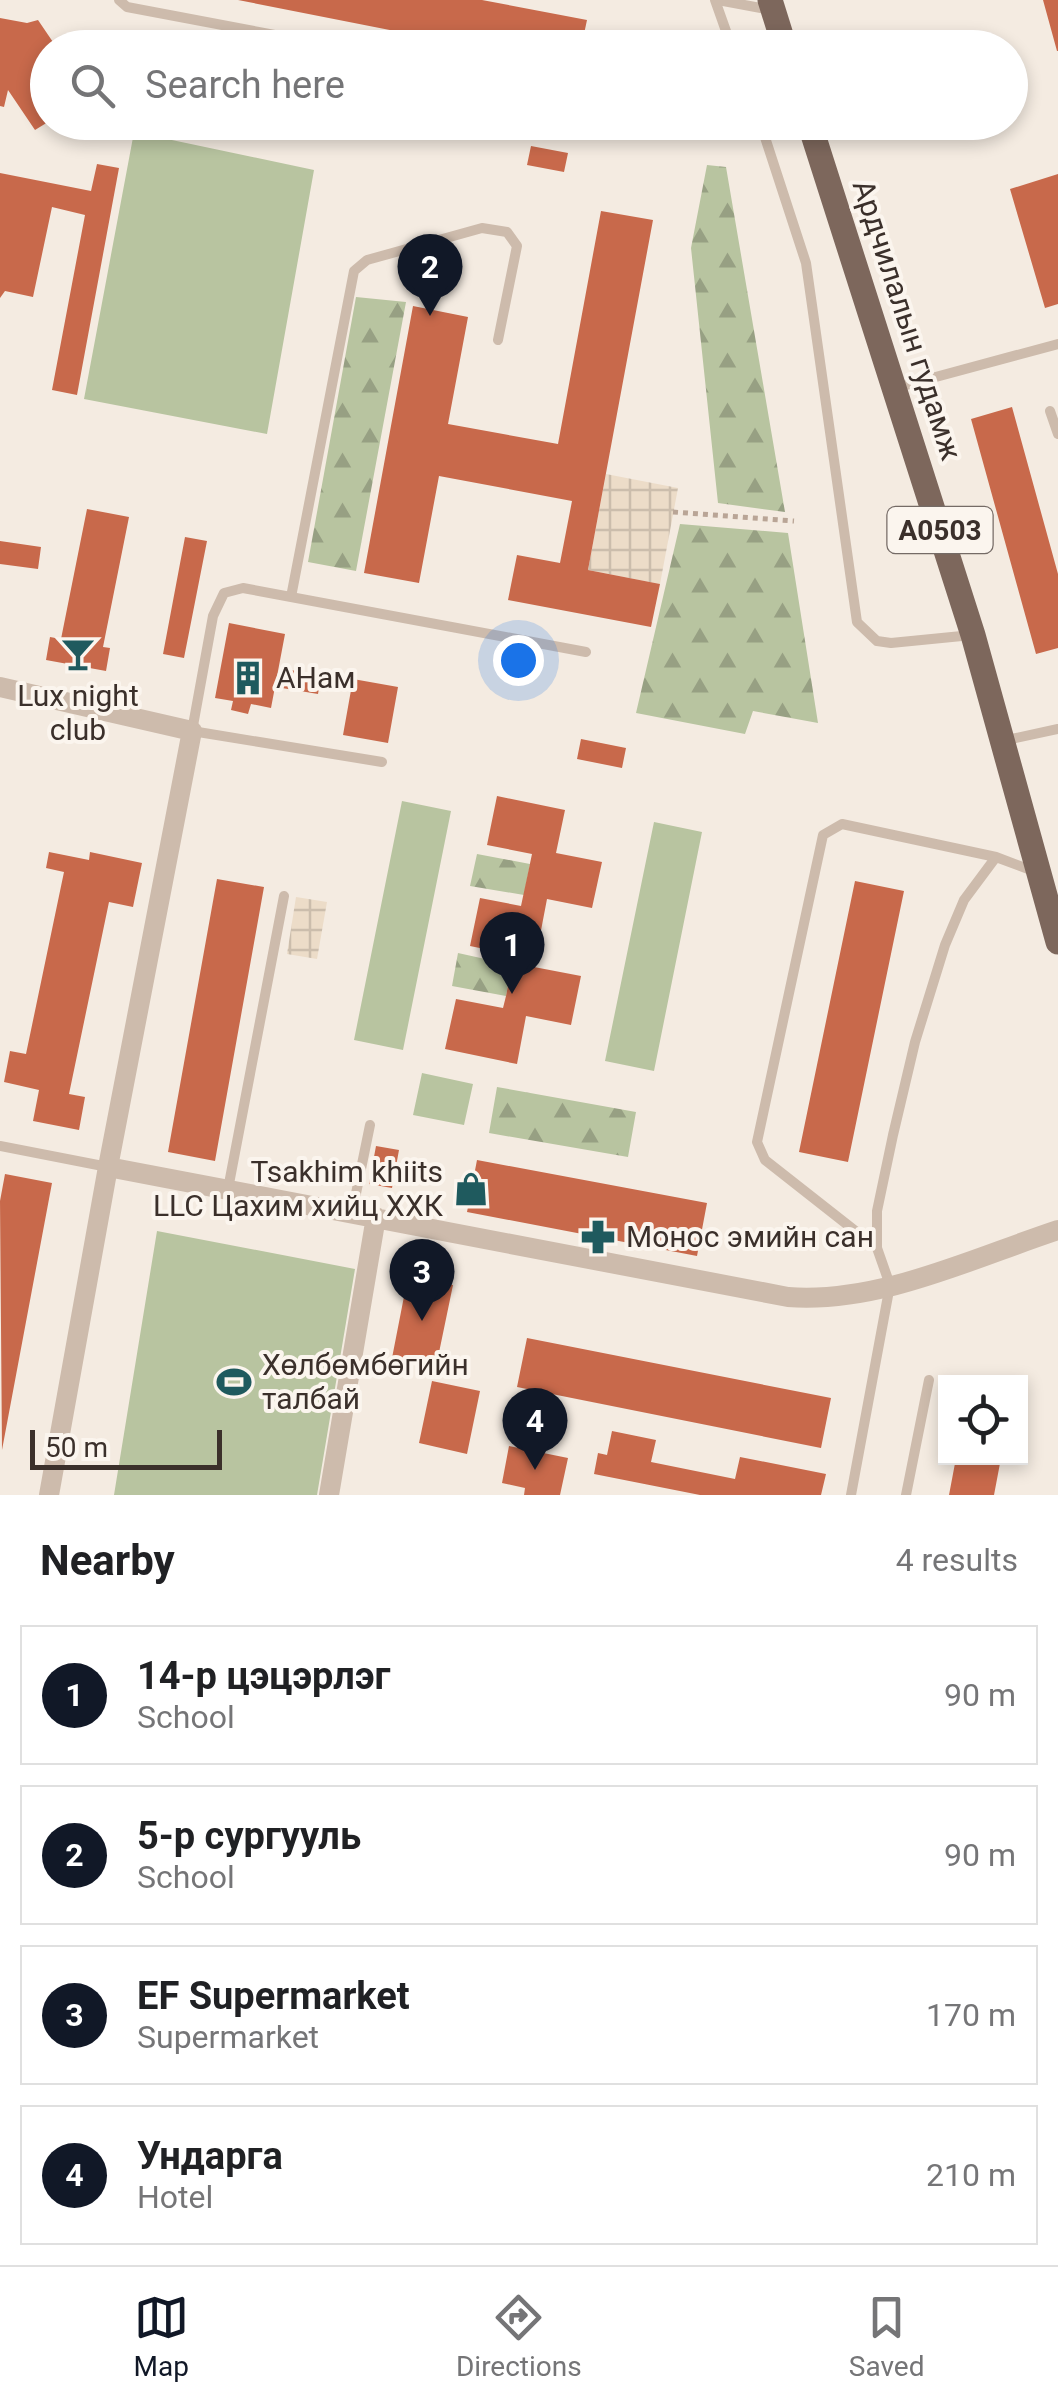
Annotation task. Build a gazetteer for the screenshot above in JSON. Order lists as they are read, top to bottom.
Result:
{
  "streets": {
    "main road": ["Ардчилалын гудамж", "A0503"]
  },
  "places": {
    "bar": ["Lux night club"],
    "building": ["АНам"],
    "shop": ["Tsakhim khiits LLC Цахим хийц ХХК"],
    "pharmacy": ["Монос эмийн сан"],
    "sports": ["Хөлбөмбөгийн талбай"]
  },
  "scale_bar": "50 m",
  "page": {
    "search": "Search here",
    "pins": [
      "2",
      "1",
      "3",
      "4"
    ],
    "scale": "50 m",
    "heading": ["Nearby", "4 results"],
    "list": [
      {
        "mark": "1",
        "name": "14-р цэцэрлэг",
        "note": "School",
        "value": "90 m"
      },
      {
        "mark": "2",
        "name": "5-р сургууль",
        "note": "School",
        "value": "90 m"
      },
      {
        "mark": "3",
        "name": "EF Supermarket",
        "note": "Supermarket",
        "value": "170 m"
      },
      {
        "mark": "4",
        "name": "Ундарга",
        "note": "Hotel",
        "value": "210 m"
      }
    ],
    "nav": ["Map", "Directions", "Saved"]
  }
}
